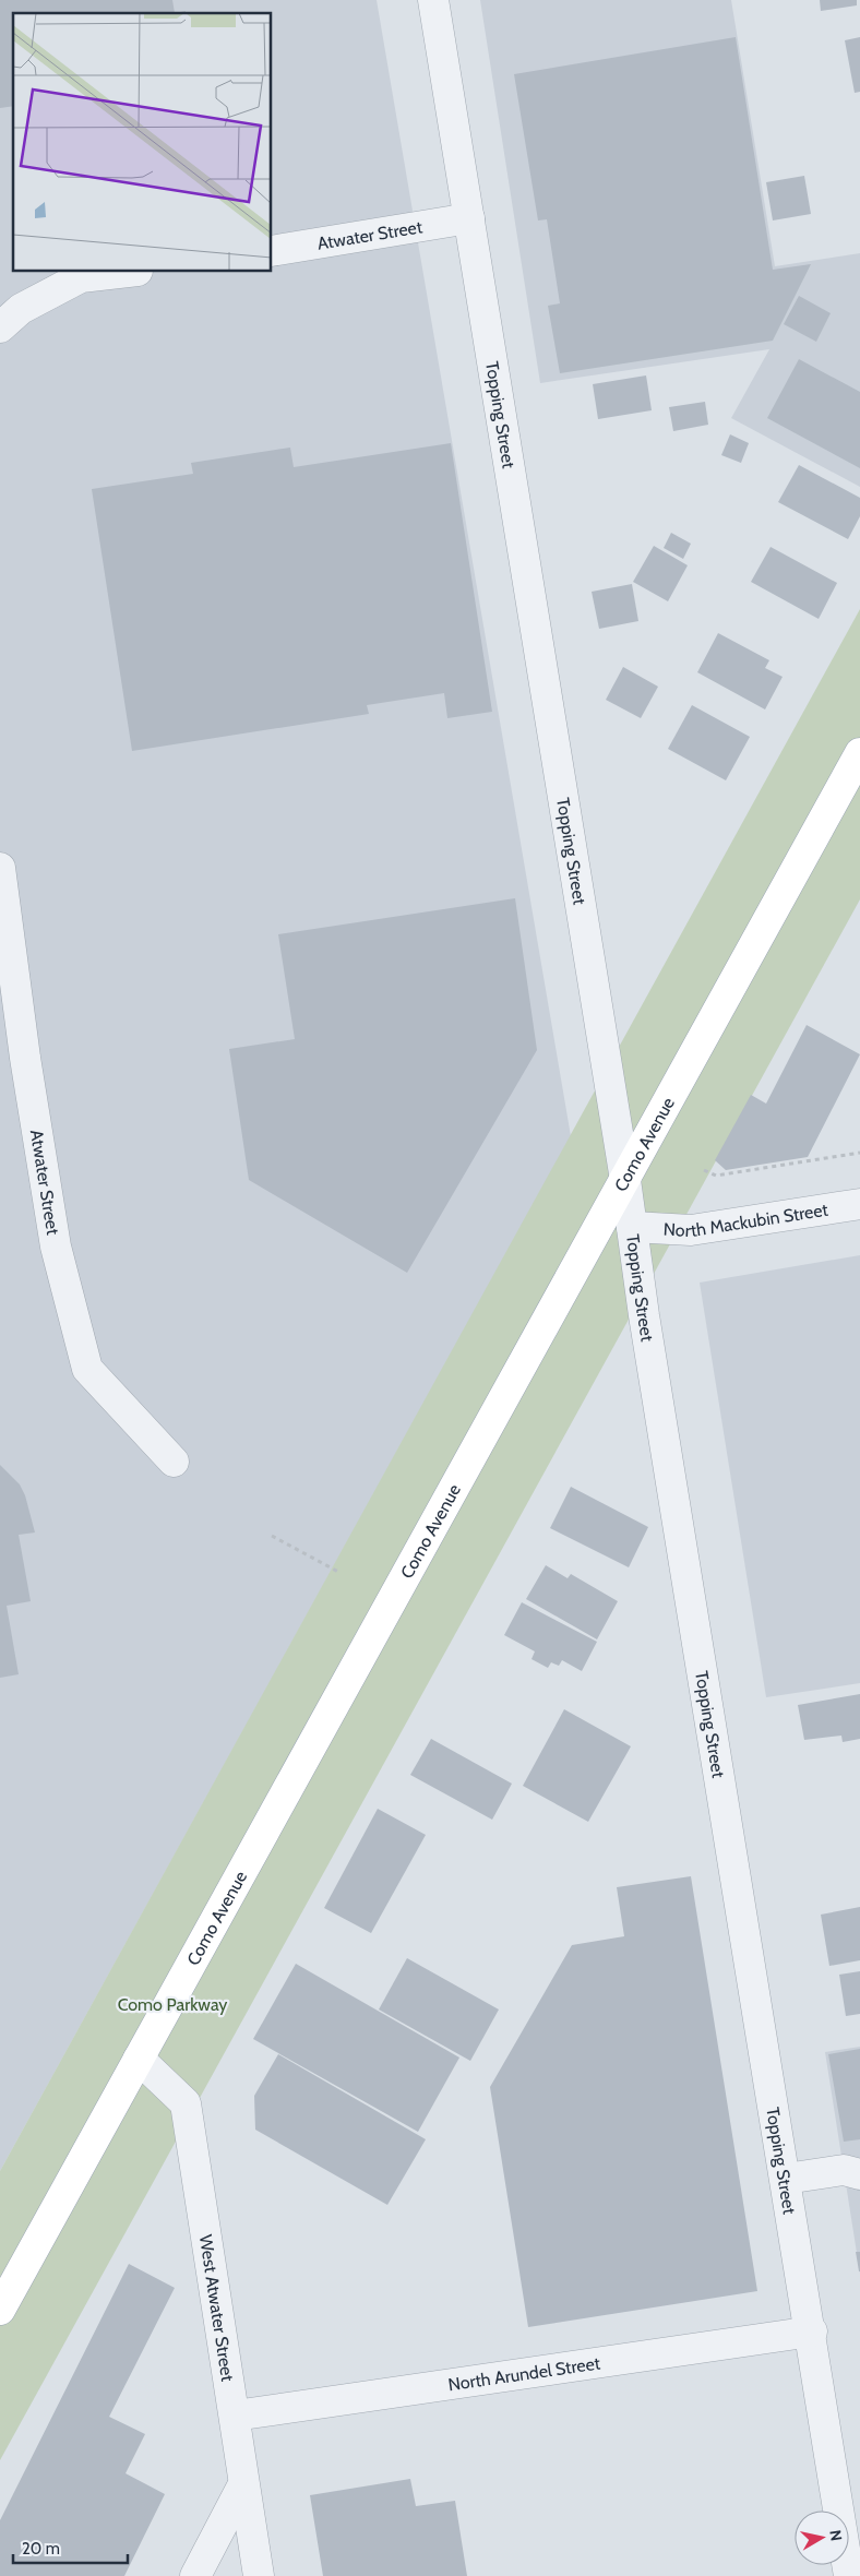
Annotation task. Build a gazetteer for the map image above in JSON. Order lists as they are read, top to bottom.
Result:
{
  "streets": {
    "main road": ["Como Avenue"],
    "street": [
      "Atwater Street",
      "Topping Street",
      "North Mackubin Street",
      "West Atwater Street",
      "North Arundel Street"
    ]
  },
  "crossings": [
    ["Atwater Street", "Topping Street"],
    ["Topping Street", "Como Avenue"],
    ["Topping Street", "North Mackubin Street"],
    ["Topping Street", "North Arundel Street"],
    ["Como Avenue", "West Atwater Street"],
    ["West Atwater Street", "North Arundel Street"]
  ],
  "parks": ["Como Parkway"],
  "scale_bar": "20 m",
  "north": "right"
}
